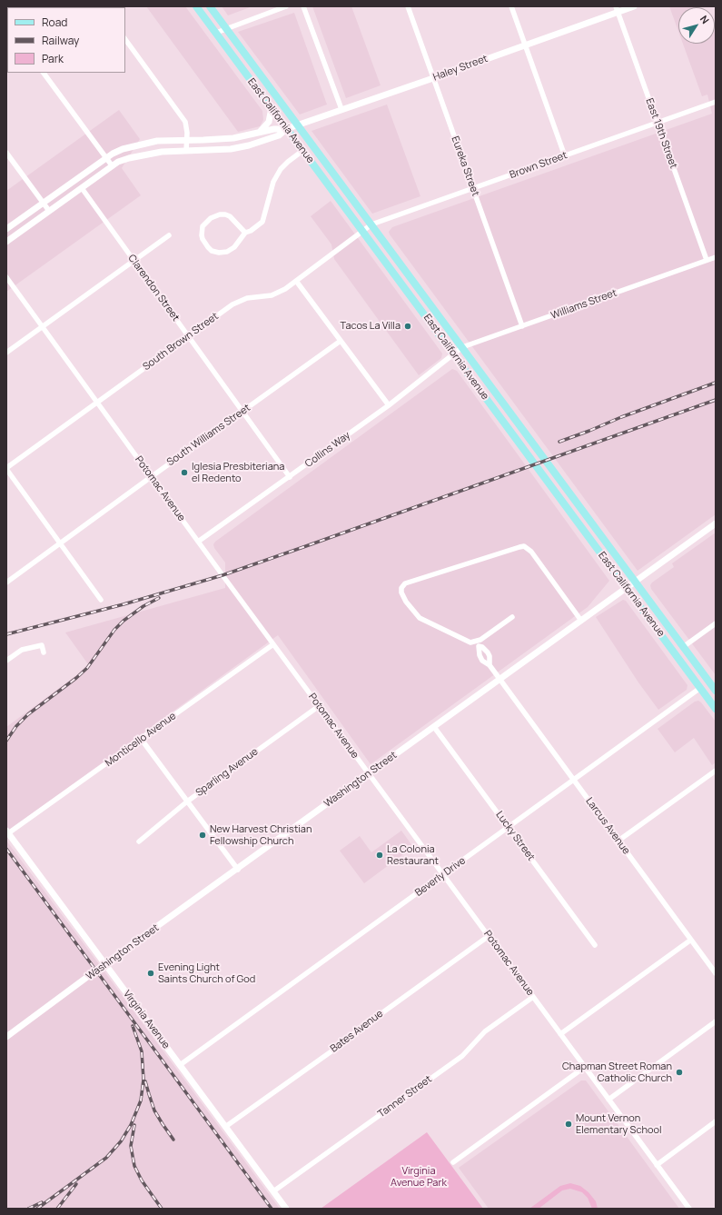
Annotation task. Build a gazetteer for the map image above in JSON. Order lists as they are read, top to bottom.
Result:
{
  "streets": {
    "main road": ["East California Avenue"],
    "street": [
      "Haley Street",
      "East 19th Street",
      "Brown Street",
      "Eureka Street",
      "Clarendon Street",
      "Williams Street",
      "South Brown Street",
      "South Williams Street",
      "Collins Way",
      "Potomac Avenue",
      "Monticello Avenue",
      "Sparling Avenue",
      "Washington Street",
      "Larcus Avenue",
      "Lucky Street",
      "Beverly Drive",
      "Virginia Avenue",
      "Bates Avenue",
      "Tanner Street"
    ]
  },
  "crossings": [
    ["Haley Street", "East California Avenue"],
    ["Haley Street", "East 19th Street"],
    ["Haley Street", "Eureka Street"],
    ["East California Avenue", "Brown Street"],
    ["East California Avenue", "Williams Street"],
    ["East California Avenue", "South Brown Street"],
    ["East California Avenue", "Collins Way"],
    ["East California Avenue", "Washington Street"],
    ["East California Avenue", "Beverly Drive"],
    ["East 19th Street", "Brown Street"],
    ["East 19th Street", "Williams Street"],
    ["Brown Street", "Eureka Street"],
    ["Brown Street", "South Brown Street"],
    ["Eureka Street", "Williams Street"],
    ["Clarendon Street", "South Brown Street"],
    ["Clarendon Street", "South Williams Street"],
    ["Clarendon Street", "Collins Way"],
    ["Williams Street", "Collins Way"],
    ["South Brown Street", "Potomac Avenue"],
    ["South Williams Street", "Potomac Avenue"],
    ["Collins Way", "Potomac Avenue"],
    ["Potomac Avenue", "Monticello Avenue"],
    ["Potomac Avenue", "Sparling Avenue"],
    ["Potomac Avenue", "Washington Street"],
    ["Potomac Avenue", "Beverly Drive"],
    ["Potomac Avenue", "Bates Avenue"],
    ["Potomac Avenue", "Tanner Street"],
    ["Monticello Avenue", "Virginia Avenue"],
    ["Washington Street", "Larcus Avenue"],
    ["Washington Street", "Lucky Street"],
    ["Washington Street", "Virginia Avenue"],
    ["Larcus Avenue", "Beverly Drive"],
    ["Lucky Street", "Beverly Drive"],
    ["Beverly Drive", "Virginia Avenue"],
    ["Virginia Avenue", "Bates Avenue"],
    ["Virginia Avenue", "Tanner Street"]
  ],
  "parks": ["Virginia Avenue Park"],
  "places": [
    "Tacos La Villa",
    "Iglesia Presbiteriana el Redento",
    "New Harvest Christian Fellowship Church",
    "La Colonia Restaurant",
    "Evening Light Saints Church of God",
    "Chapman Street Roman Catholic Church",
    "Mount Vernon Elementary School"
  ],
  "legend": ["Road", "Railway", "Park"],
  "north": "top right"
}
